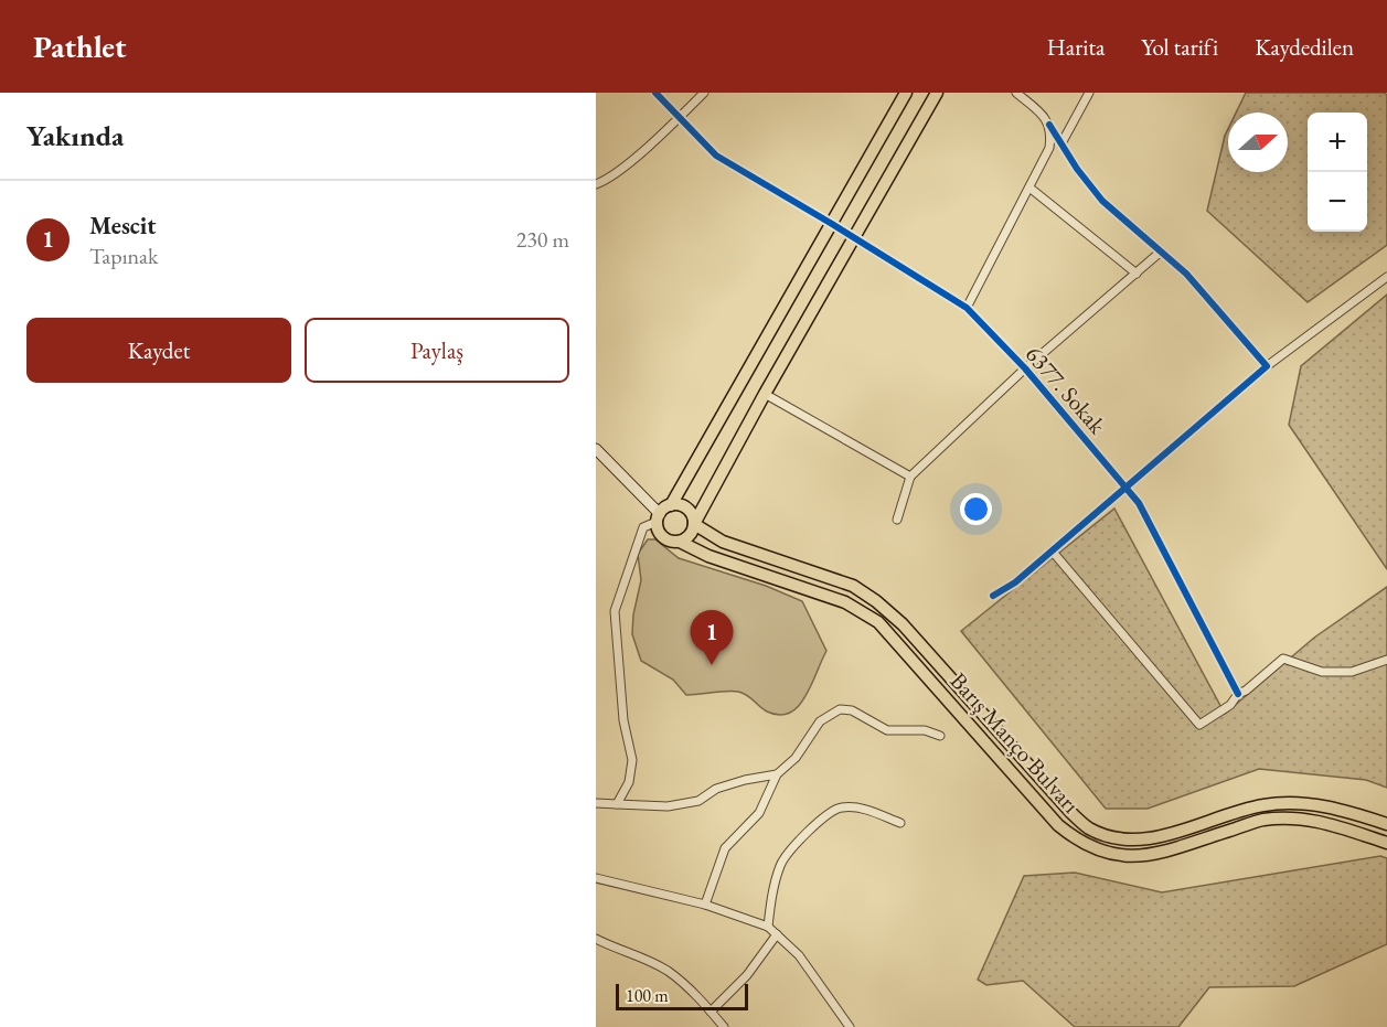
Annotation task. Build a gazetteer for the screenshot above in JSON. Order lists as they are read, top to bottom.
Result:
{
  "streets": {
    "main road": ["Barış Manço Bulvarı"],
    "street": ["6377. Sokak"]
  },
  "scale_bar": "100 m",
  "north": "right",
  "page": {
    "header": "Pathlet",
    "nav": ["Harita", "Yol tarifi", "Kaydedilen"],
    "heading": "Yakında",
    "map_buttons": ["+", "−"],
    "list": [
      {
        "mark": "1",
        "name": "Mescit",
        "note": "Tapınak",
        "value": "230 m"
      }
    ],
    "buttons": ["Kaydet", "Paylaş"],
    "pins": "1",
    "scale": "100 m"
  }
}
